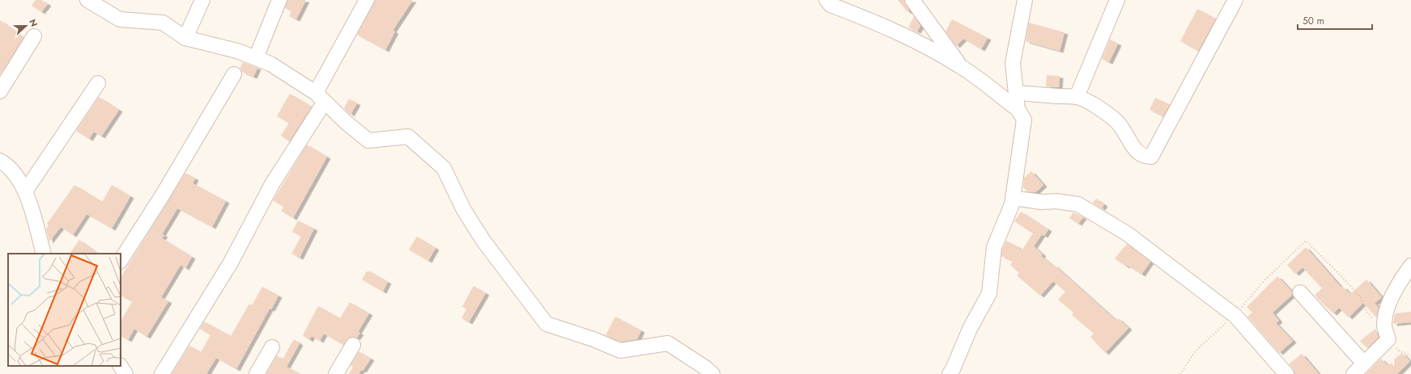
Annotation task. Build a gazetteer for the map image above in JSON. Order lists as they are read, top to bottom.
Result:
{
  "scale_bar": "50 m",
  "north": "right"
}
